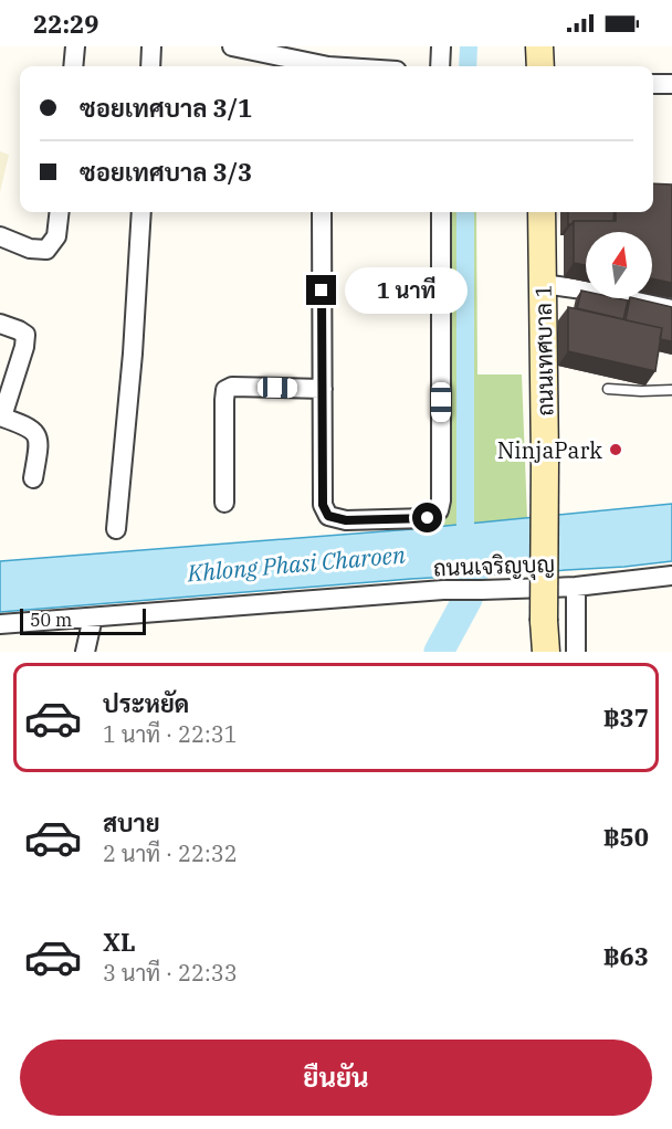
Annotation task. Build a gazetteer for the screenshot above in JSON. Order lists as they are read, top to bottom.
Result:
{
  "streets": {
    "street": ["ถนนเทศบาล 1", "ถนนเจริญบุญ"]
  },
  "water": ["Khlong Phasi Charoen"],
  "places": ["NinjaPark"],
  "scale_bar": "50 m",
  "north": "top",
  "page": {
    "status": "22:29",
    "banner": ["ซอยเทศบาล 3/1", "ซอยเทศบาล 3/3"],
    "bubble": "1 นาที",
    "scale": "50 m",
    "list": [
      {
        "name": "ประหยัด",
        "note": "1 นาที · 22:31",
        "value": "฿37"
      },
      {
        "name": "สบาย",
        "note": "2 นาที · 22:32",
        "value": "฿50"
      },
      {
        "name": "XL",
        "note": "3 นาที · 22:33",
        "value": "฿63"
      }
    ],
    "buttons": "ยืนยัน"
  }
}
